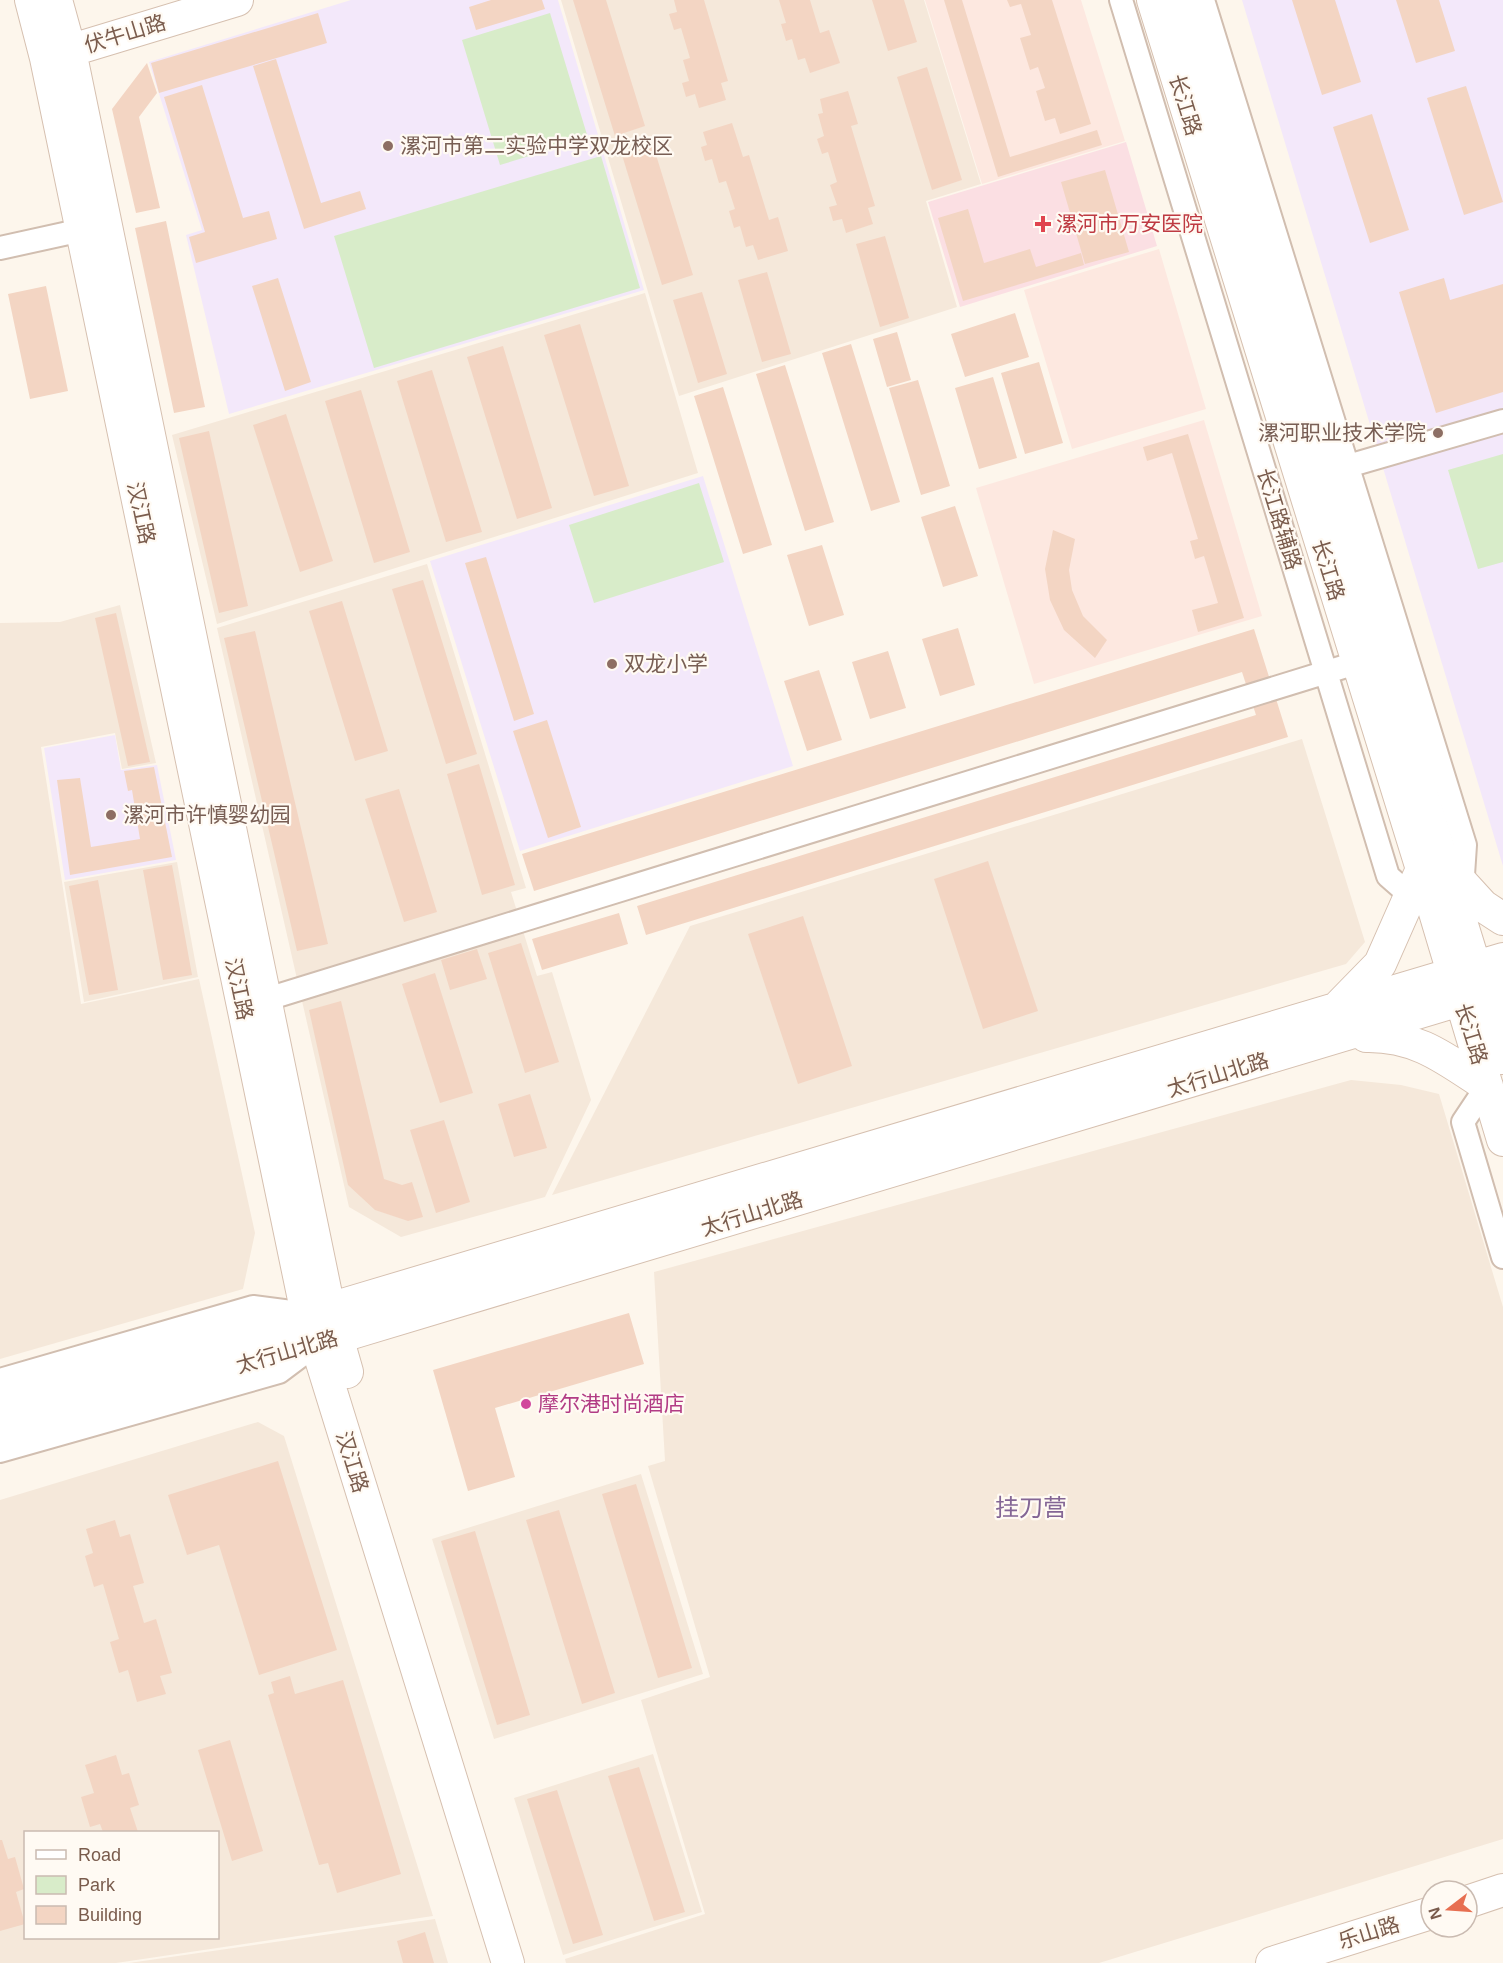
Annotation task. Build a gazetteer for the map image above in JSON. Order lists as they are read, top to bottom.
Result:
{
  "streets": {
    "main road": [
      "伏牛山路",
      "长江路",
      "汉江路",
      "太行山北路",
      "乐山路"
    ],
    "street": ["长江路辅路"]
  },
  "crossings": [
    ["伏牛山路", "汉江路"],
    ["长江路", "太行山北路"],
    ["汉江路", "太行山北路"]
  ],
  "districts": ["挂刀营"],
  "places": {
    "other": [
      "漯河市第二实验中学双龙校区",
      "漯河职业技术学院",
      "双龙小学",
      "漯河市许慎婴幼园",
      "摩尔港时尚酒店"
    ],
    "health": ["漯河市万安医院"]
  },
  "legend": ["Road", "Park", "Building"],
  "north": "left"
}
